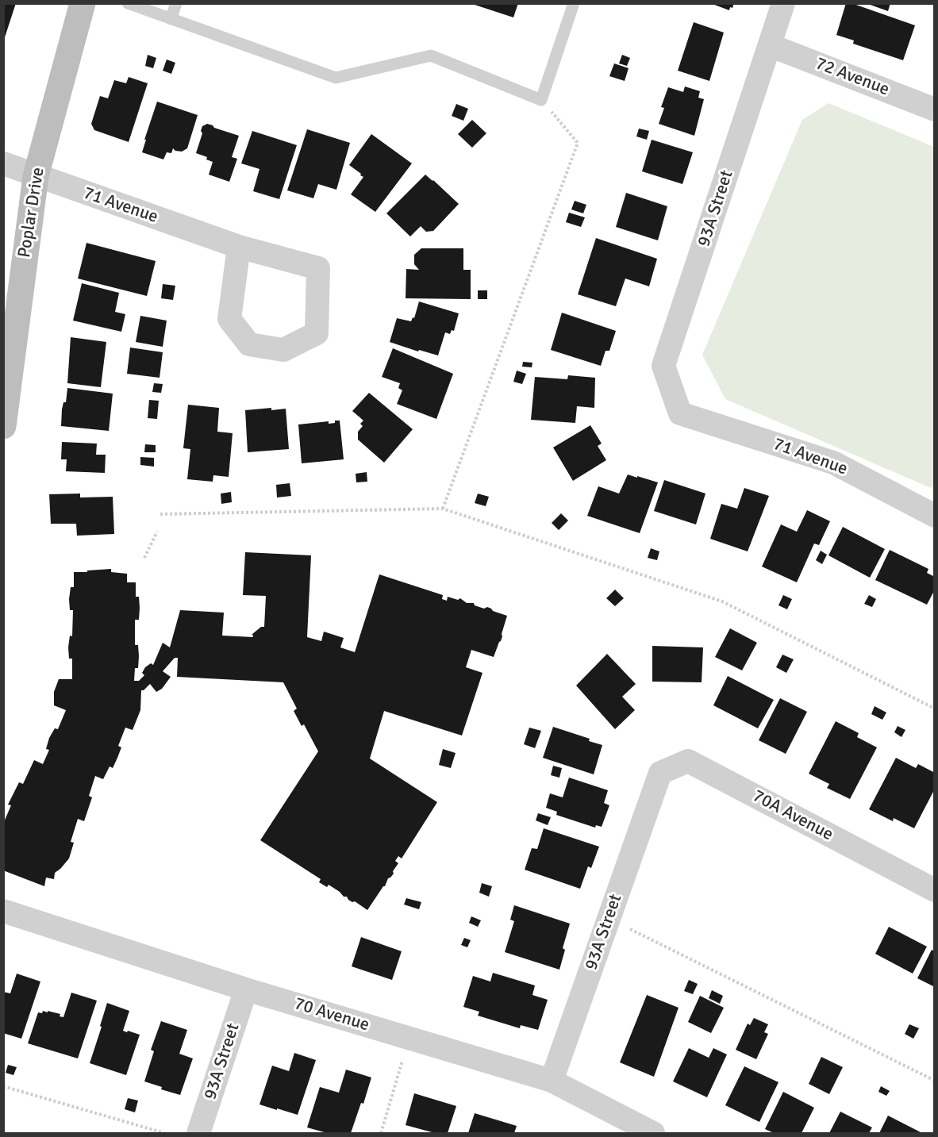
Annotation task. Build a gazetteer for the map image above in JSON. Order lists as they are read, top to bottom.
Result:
{
  "streets": {
    "street": [
      "72 Avenue",
      "71 Avenue",
      "93A Street",
      "Poplar Drive",
      "70A Avenue",
      "70 Avenue"
    ]
  },
  "crossings": [
    ["72 Avenue", "93A Street"],
    ["71 Avenue", "93A Street"],
    ["71 Avenue", "Poplar Drive"],
    ["93A Street", "70A Avenue"],
    ["93A Street", "70 Avenue"]
  ]
}
